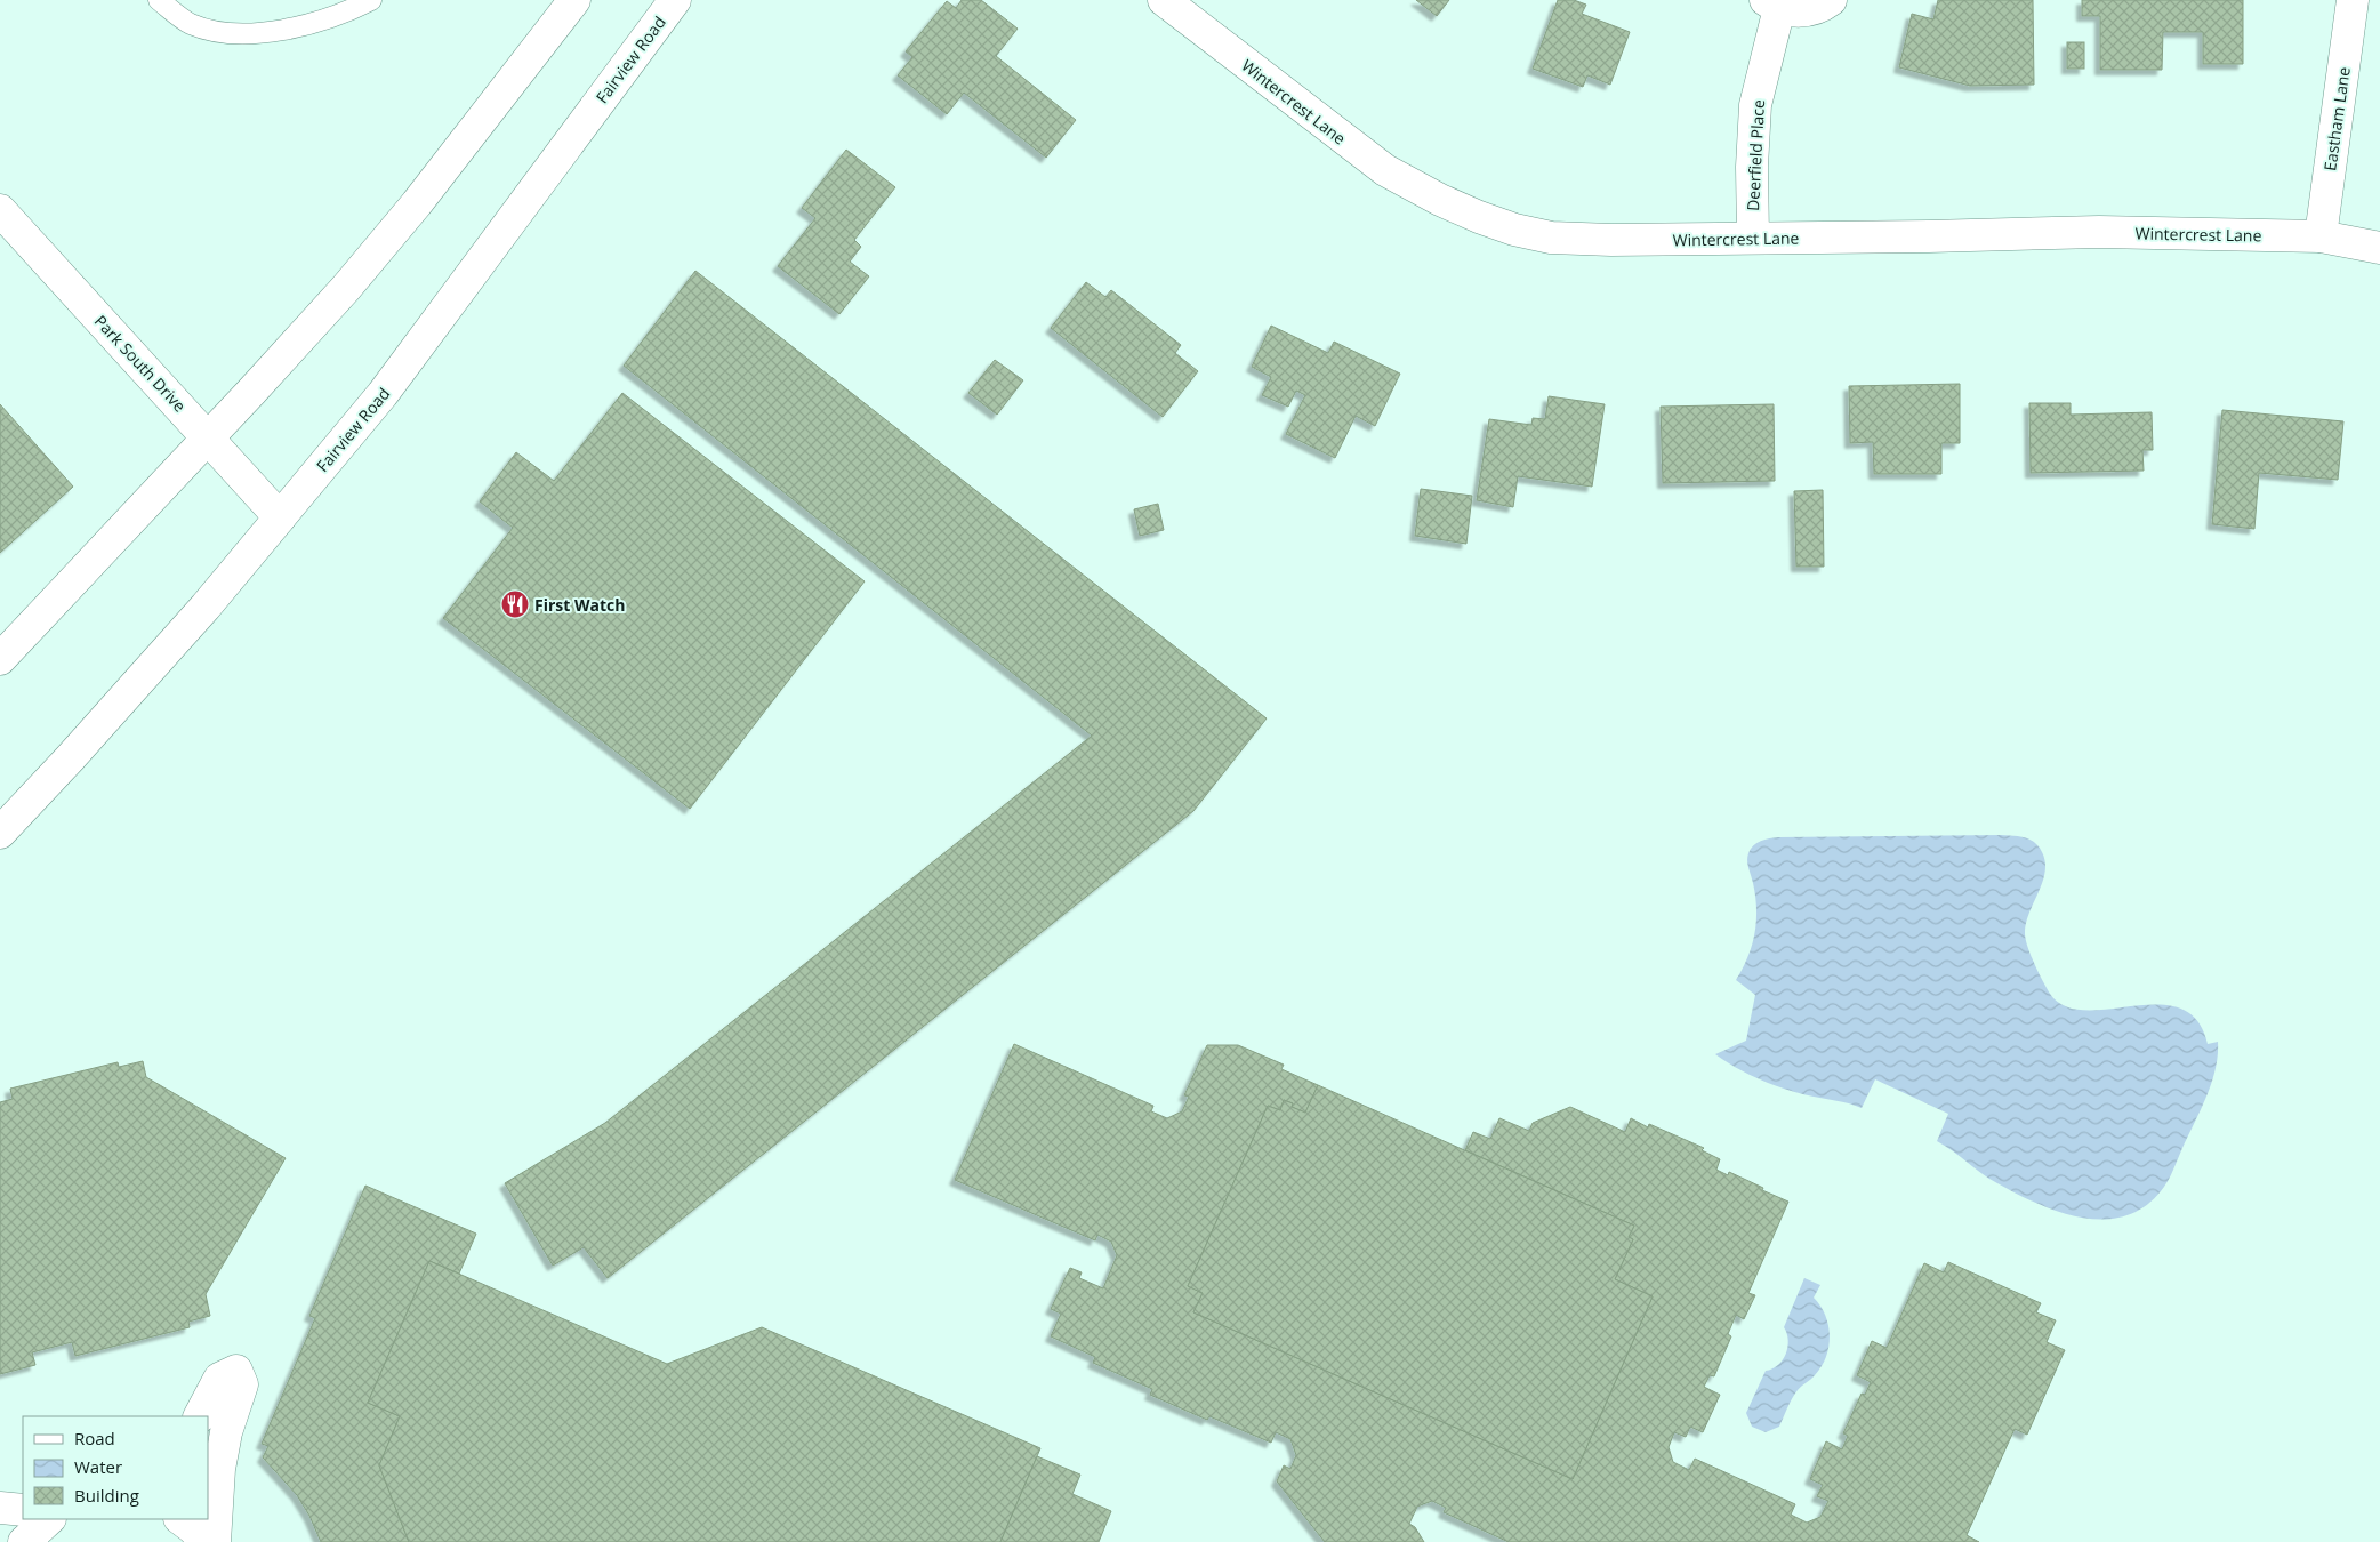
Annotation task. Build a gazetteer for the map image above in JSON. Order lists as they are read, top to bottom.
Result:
{
  "streets": {
    "street": [
      "Fairview Road",
      "Wintercrest Lane",
      "Eastham Lane",
      "Deerfield Place",
      "Park South Drive"
    ]
  },
  "crossings": [
    ["Fairview Road", "Park South Drive"],
    ["Wintercrest Lane", "Eastham Lane"],
    ["Wintercrest Lane", "Deerfield Place"]
  ],
  "places": {
    "restaurant": ["First Watch"]
  },
  "legend": ["Road", "Water", "Building"]
}
